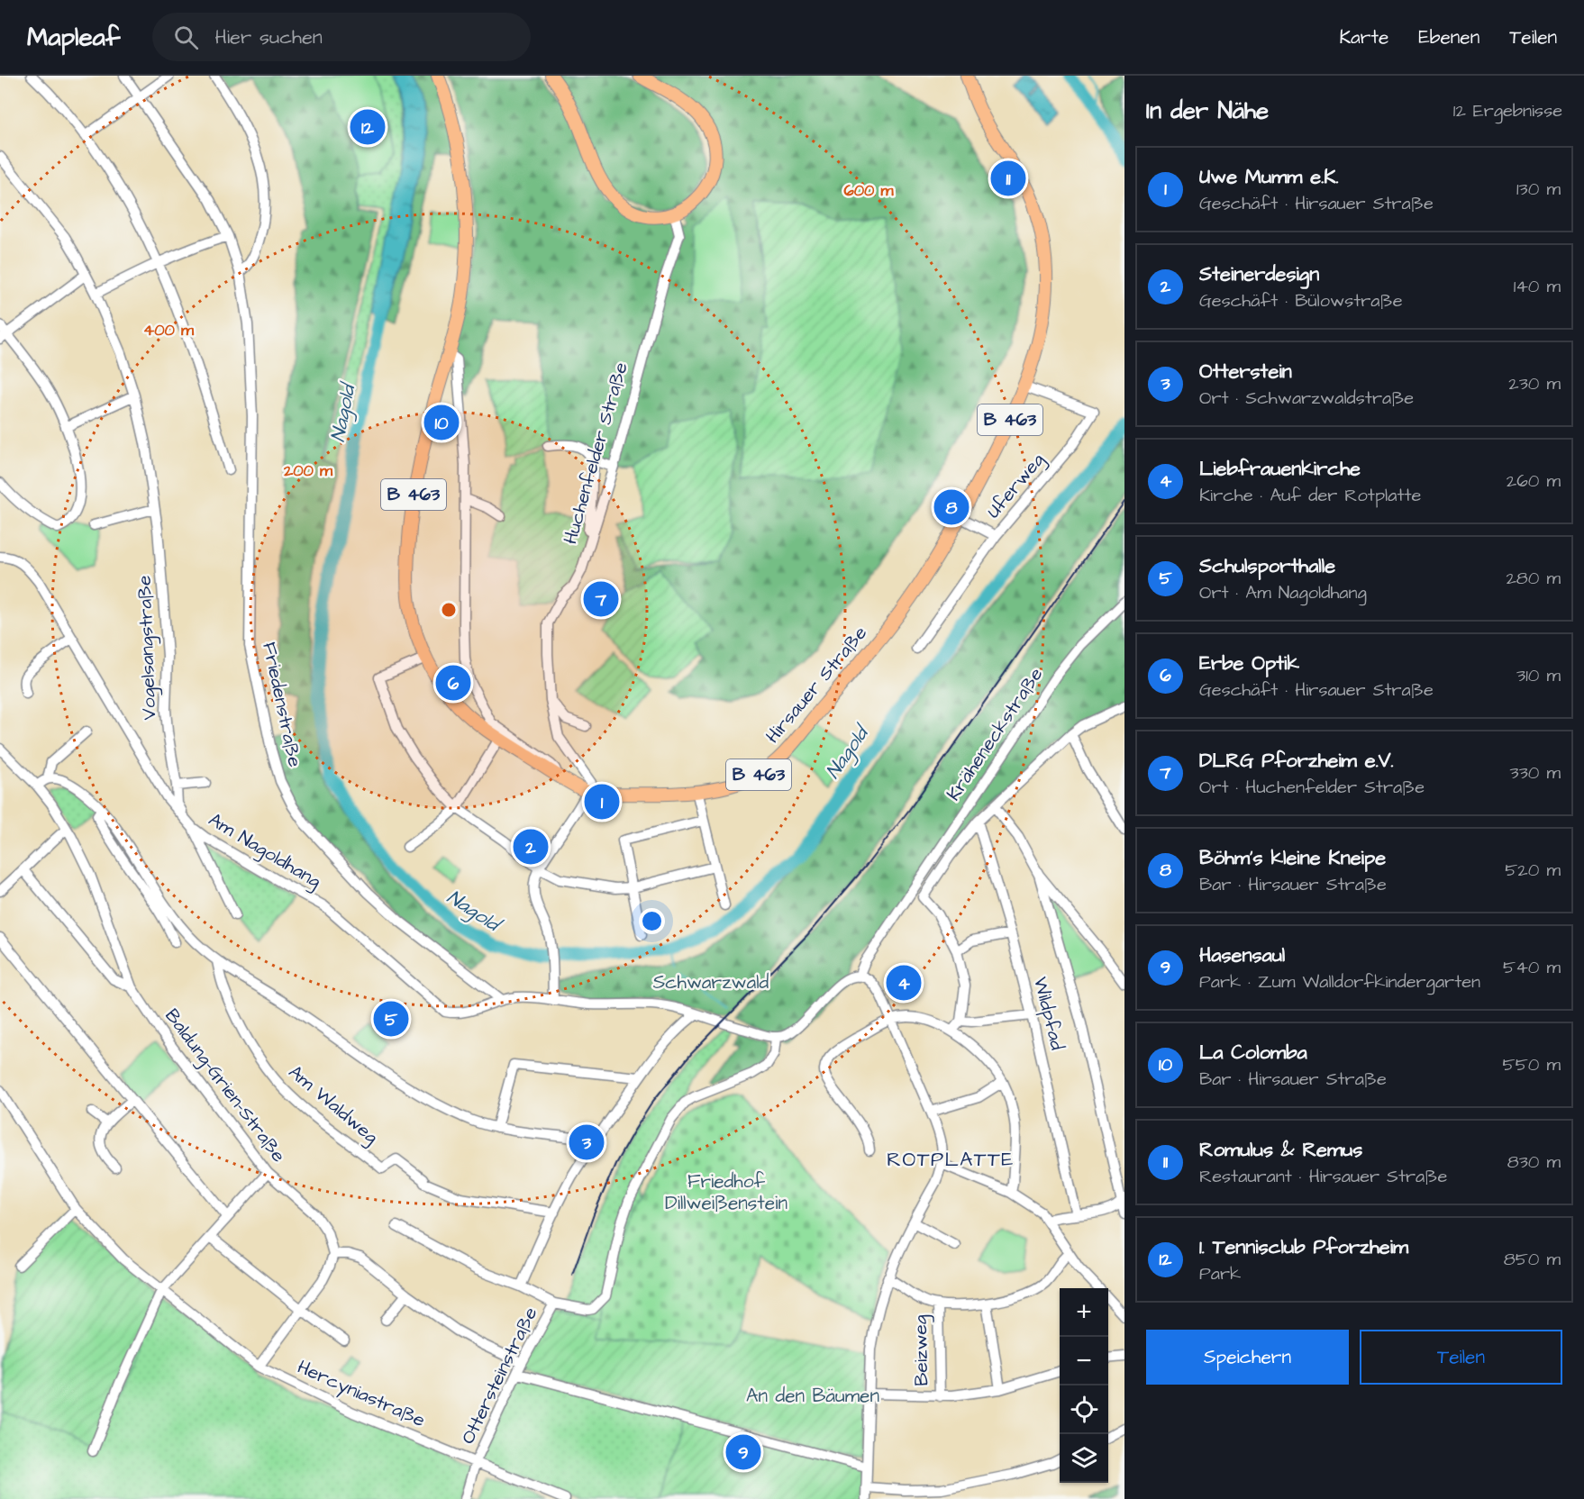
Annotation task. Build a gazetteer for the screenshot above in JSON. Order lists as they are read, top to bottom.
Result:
{
  "streets": {
    "main road": ["B 463", "Hirsauer Straße"],
    "street": [
      "Huchenfelder Straße",
      "Uferweg",
      "Vogelsangstraße",
      "Friedenstraße",
      "Kräheneckstraße",
      "Am Nagoldhang",
      "Wildpfad",
      "Baldung-Grien-Straße",
      "Am Waldweg",
      "Beizweg",
      "Ottersteinstraße",
      "Hercyniastraße"
    ]
  },
  "crossings": [
    ["Huchenfelder Straße", "Hirsauer Straße"],
    ["Uferweg", "Hirsauer Straße"],
    ["Vogelsangstraße", "Am Nagoldhang"],
    ["Friedenstraße", "Am Nagoldhang"],
    ["Am Waldweg", "Ottersteinstraße"],
    ["Ottersteinstraße", "Hercyniastraße"]
  ],
  "districts": ["ROTPLATTE"],
  "water": ["Nagold"],
  "parks": ["Schwarzwald", "Friedhof Dillweißenstein", "An den Bäumen"],
  "page": {
    "header": "Mapleaf",
    "search": "Hier suchen",
    "nav": ["Karte", "Ebenen", "Teilen"],
    "heading": ["In der Nähe", "12 Ergebnisse"],
    "pins": [
      "12",
      "11",
      "10",
      "8",
      "7",
      "6",
      "1",
      "2",
      "4",
      "5",
      "3",
      "9"
    ],
    "list": [
      {
        "mark": "1",
        "name": "Uwe Mumm e.K.",
        "note": "Geschäft · Hirsauer Straße",
        "value": "130 m"
      },
      {
        "mark": "2",
        "name": "Steinerdesign",
        "note": "Geschäft · Bülowstraße",
        "value": "140 m"
      },
      {
        "mark": "3",
        "name": "Otterstein",
        "note": "Ort · Schwarzwaldstraße",
        "value": "230 m"
      },
      {
        "mark": "4",
        "name": "Liebfrauenkirche",
        "note": "Kirche · Auf der Rotplatte",
        "value": "260 m"
      },
      {
        "mark": "5",
        "name": "Schulsporthalle",
        "note": "Ort · Am Nagoldhang",
        "value": "280 m"
      },
      {
        "mark": "6",
        "name": "Erbe Optik",
        "note": "Geschäft · Hirsauer Straße",
        "value": "310 m"
      },
      {
        "mark": "7",
        "name": "DLRG Pforzheim e.V.",
        "note": "Ort · Huchenfelder Straße",
        "value": "330 m"
      },
      {
        "mark": "8",
        "name": "Böhm's kleine Kneipe",
        "note": "Bar · Hirsauer Straße",
        "value": "520 m"
      },
      {
        "mark": "9",
        "name": "Hasensaul",
        "note": "Park · Zum Walldorfkindergarten",
        "value": "540 m"
      },
      {
        "mark": "10",
        "name": "La Colomba",
        "note": "Bar · Hirsauer Straße",
        "value": "550 m"
      },
      {
        "mark": "11",
        "name": "Romulus & Remus",
        "note": "Restaurant · Hirsauer Straße",
        "value": "830 m"
      },
      {
        "mark": "12",
        "name": "1. Tennisclub Pforzheim",
        "note": "Park",
        "value": "850 m"
      }
    ],
    "map_buttons": ["+", "−"],
    "buttons": ["Speichern", "Teilen"]
  },
  "rings": ["600 m", "400 m", "200 m"]
}
